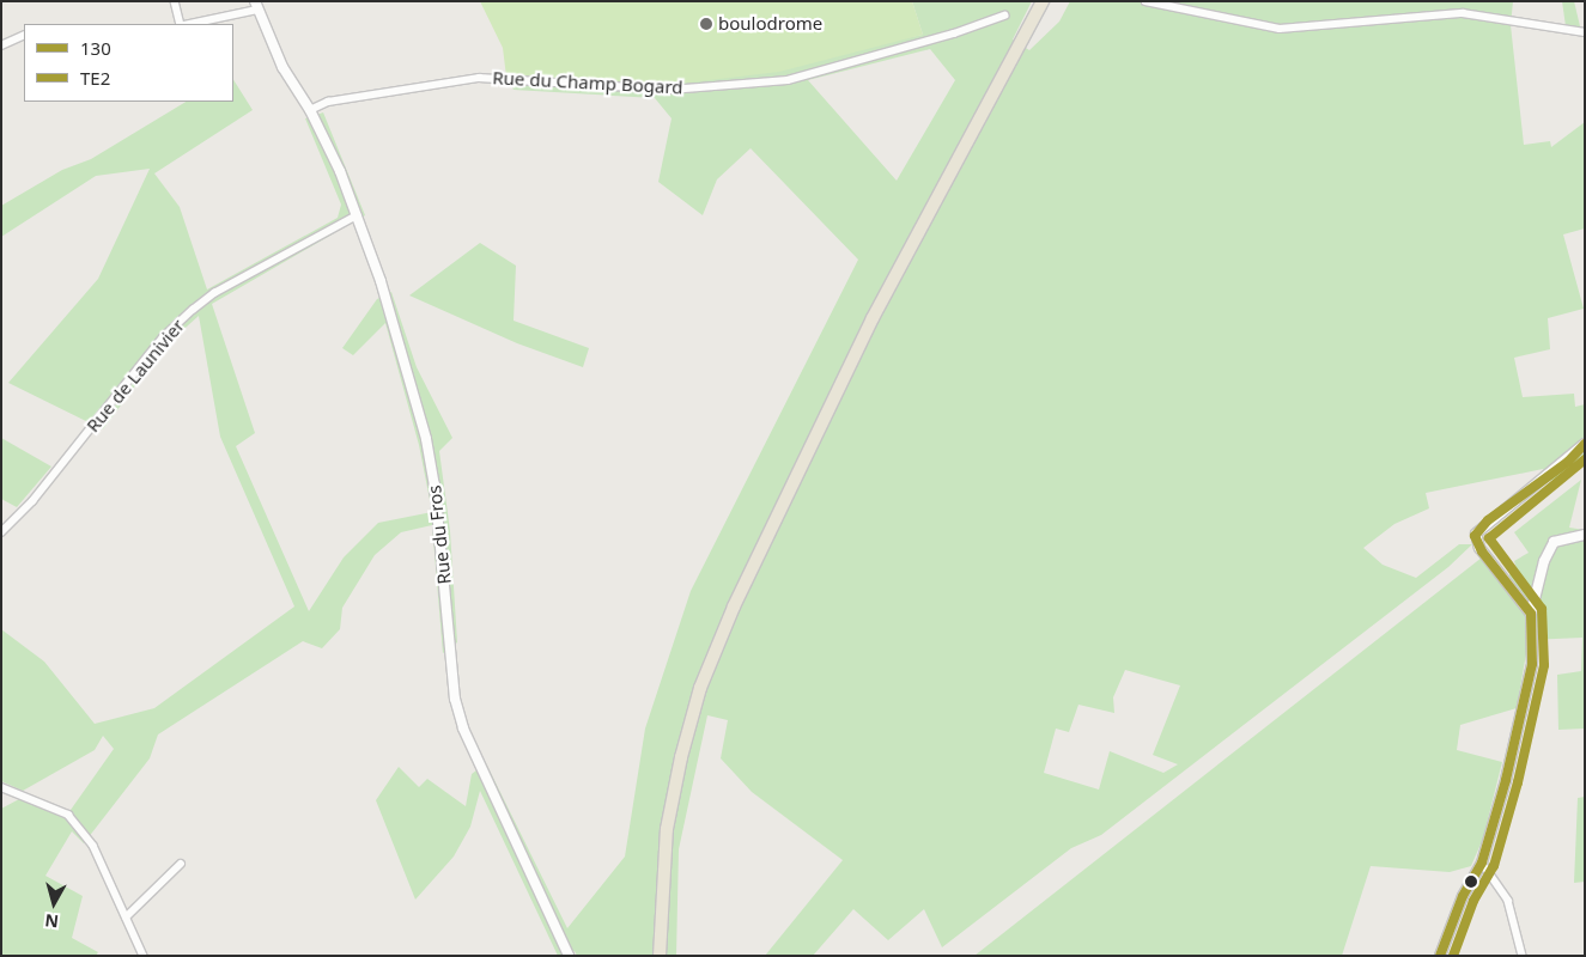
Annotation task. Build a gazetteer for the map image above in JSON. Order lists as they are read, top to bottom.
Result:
{
  "streets": {
    "street": ["Rue du Champ Bogard", "Rue de Launivier", "Rue du Fros"]
  },
  "crossings": [
    ["Rue du Champ Bogard", "Rue du Fros"],
    ["Rue de Launivier", "Rue du Fros"]
  ],
  "places": ["boulodrome"],
  "lines": ["transit line 130", "transit line TE2"],
  "legend": ["130", "TE2"],
  "north": "bottom"
}
